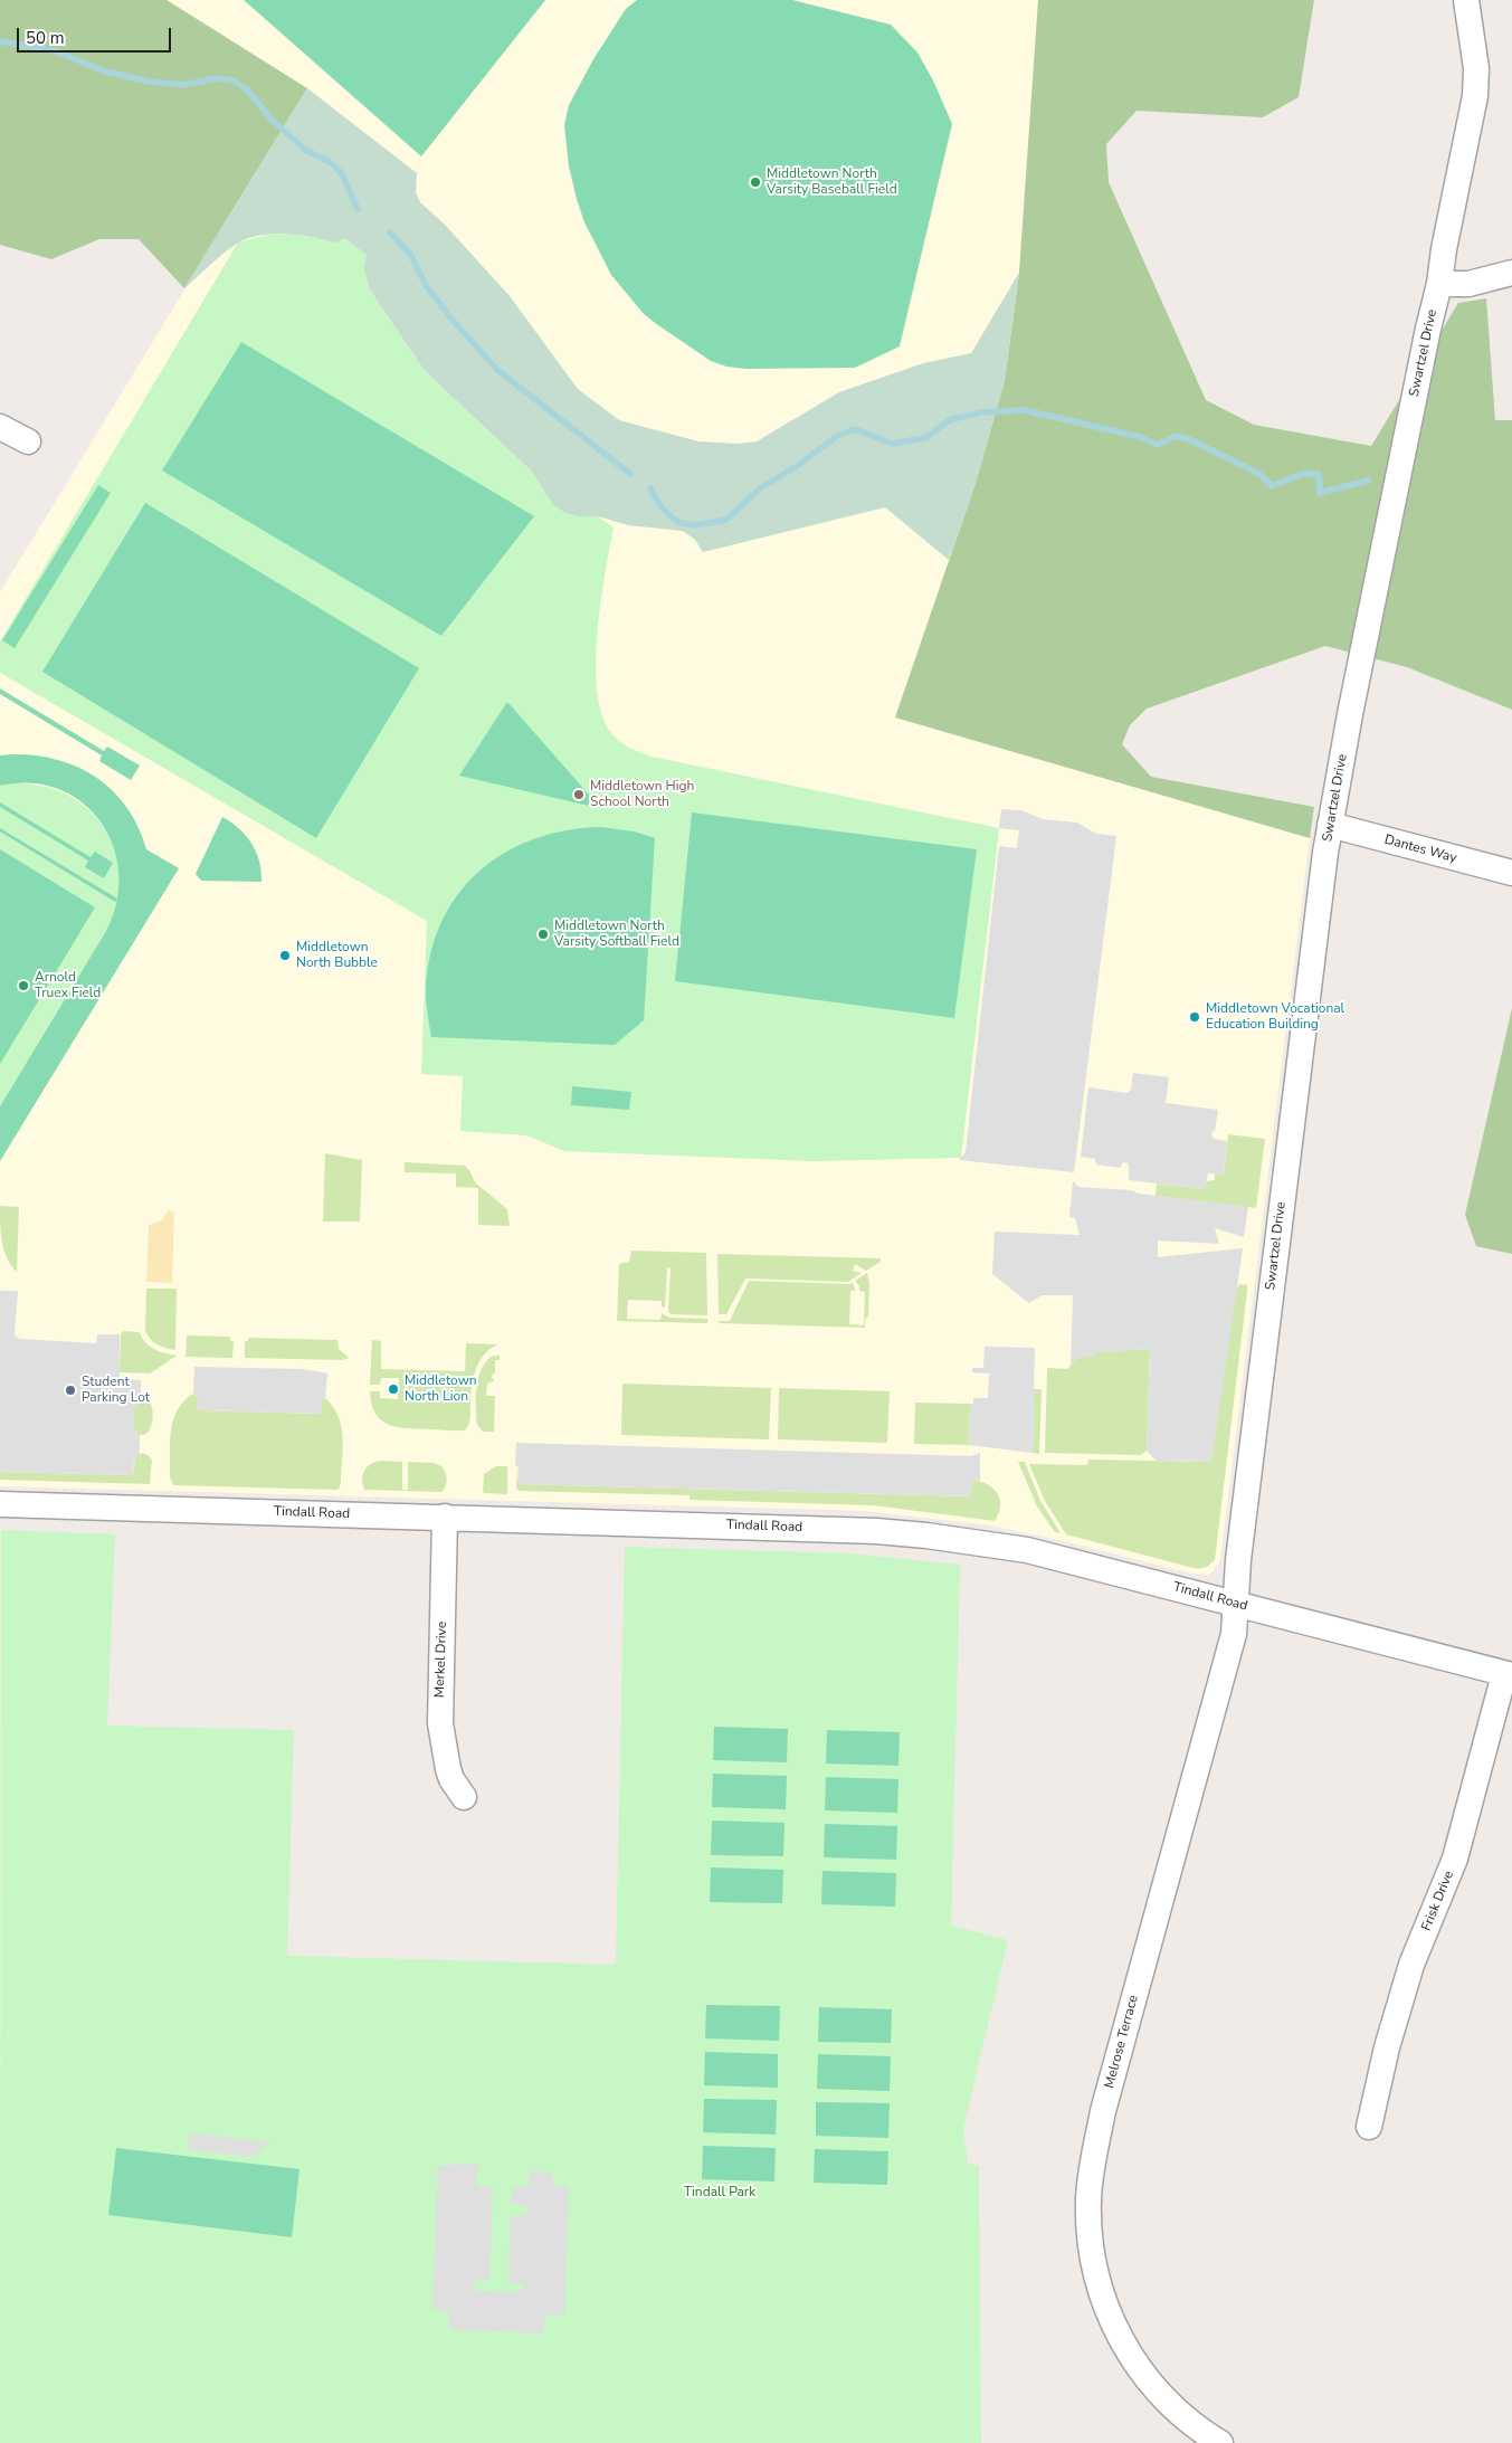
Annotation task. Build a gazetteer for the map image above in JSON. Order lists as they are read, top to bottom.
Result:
{
  "streets": {
    "street": [
      "Swartzel Drive",
      "Dantes Way",
      "Tindall Road",
      "Merkel Drive",
      "Frisk Drive",
      "Melrose Terrace"
    ]
  },
  "crossings": [
    ["Swartzel Drive", "Dantes Way"],
    ["Swartzel Drive", "Tindall Road"],
    ["Swartzel Drive", "Melrose Terrace"],
    ["Tindall Road", "Merkel Drive"],
    ["Tindall Road", "Frisk Drive"],
    ["Tindall Road", "Melrose Terrace"]
  ],
  "parks": ["Tindall Park"],
  "places": [
    "Middletown North Varsity Baseball Field",
    "Middletown High School North",
    "Middletown North Varsity Softball Field",
    "Middletown North Bubble",
    "Arnold Truex Field",
    "Middletown Vocational Education Building",
    "Middletown North Lion",
    "Student Parking Lot"
  ],
  "scale_bar": "50 m"
}
